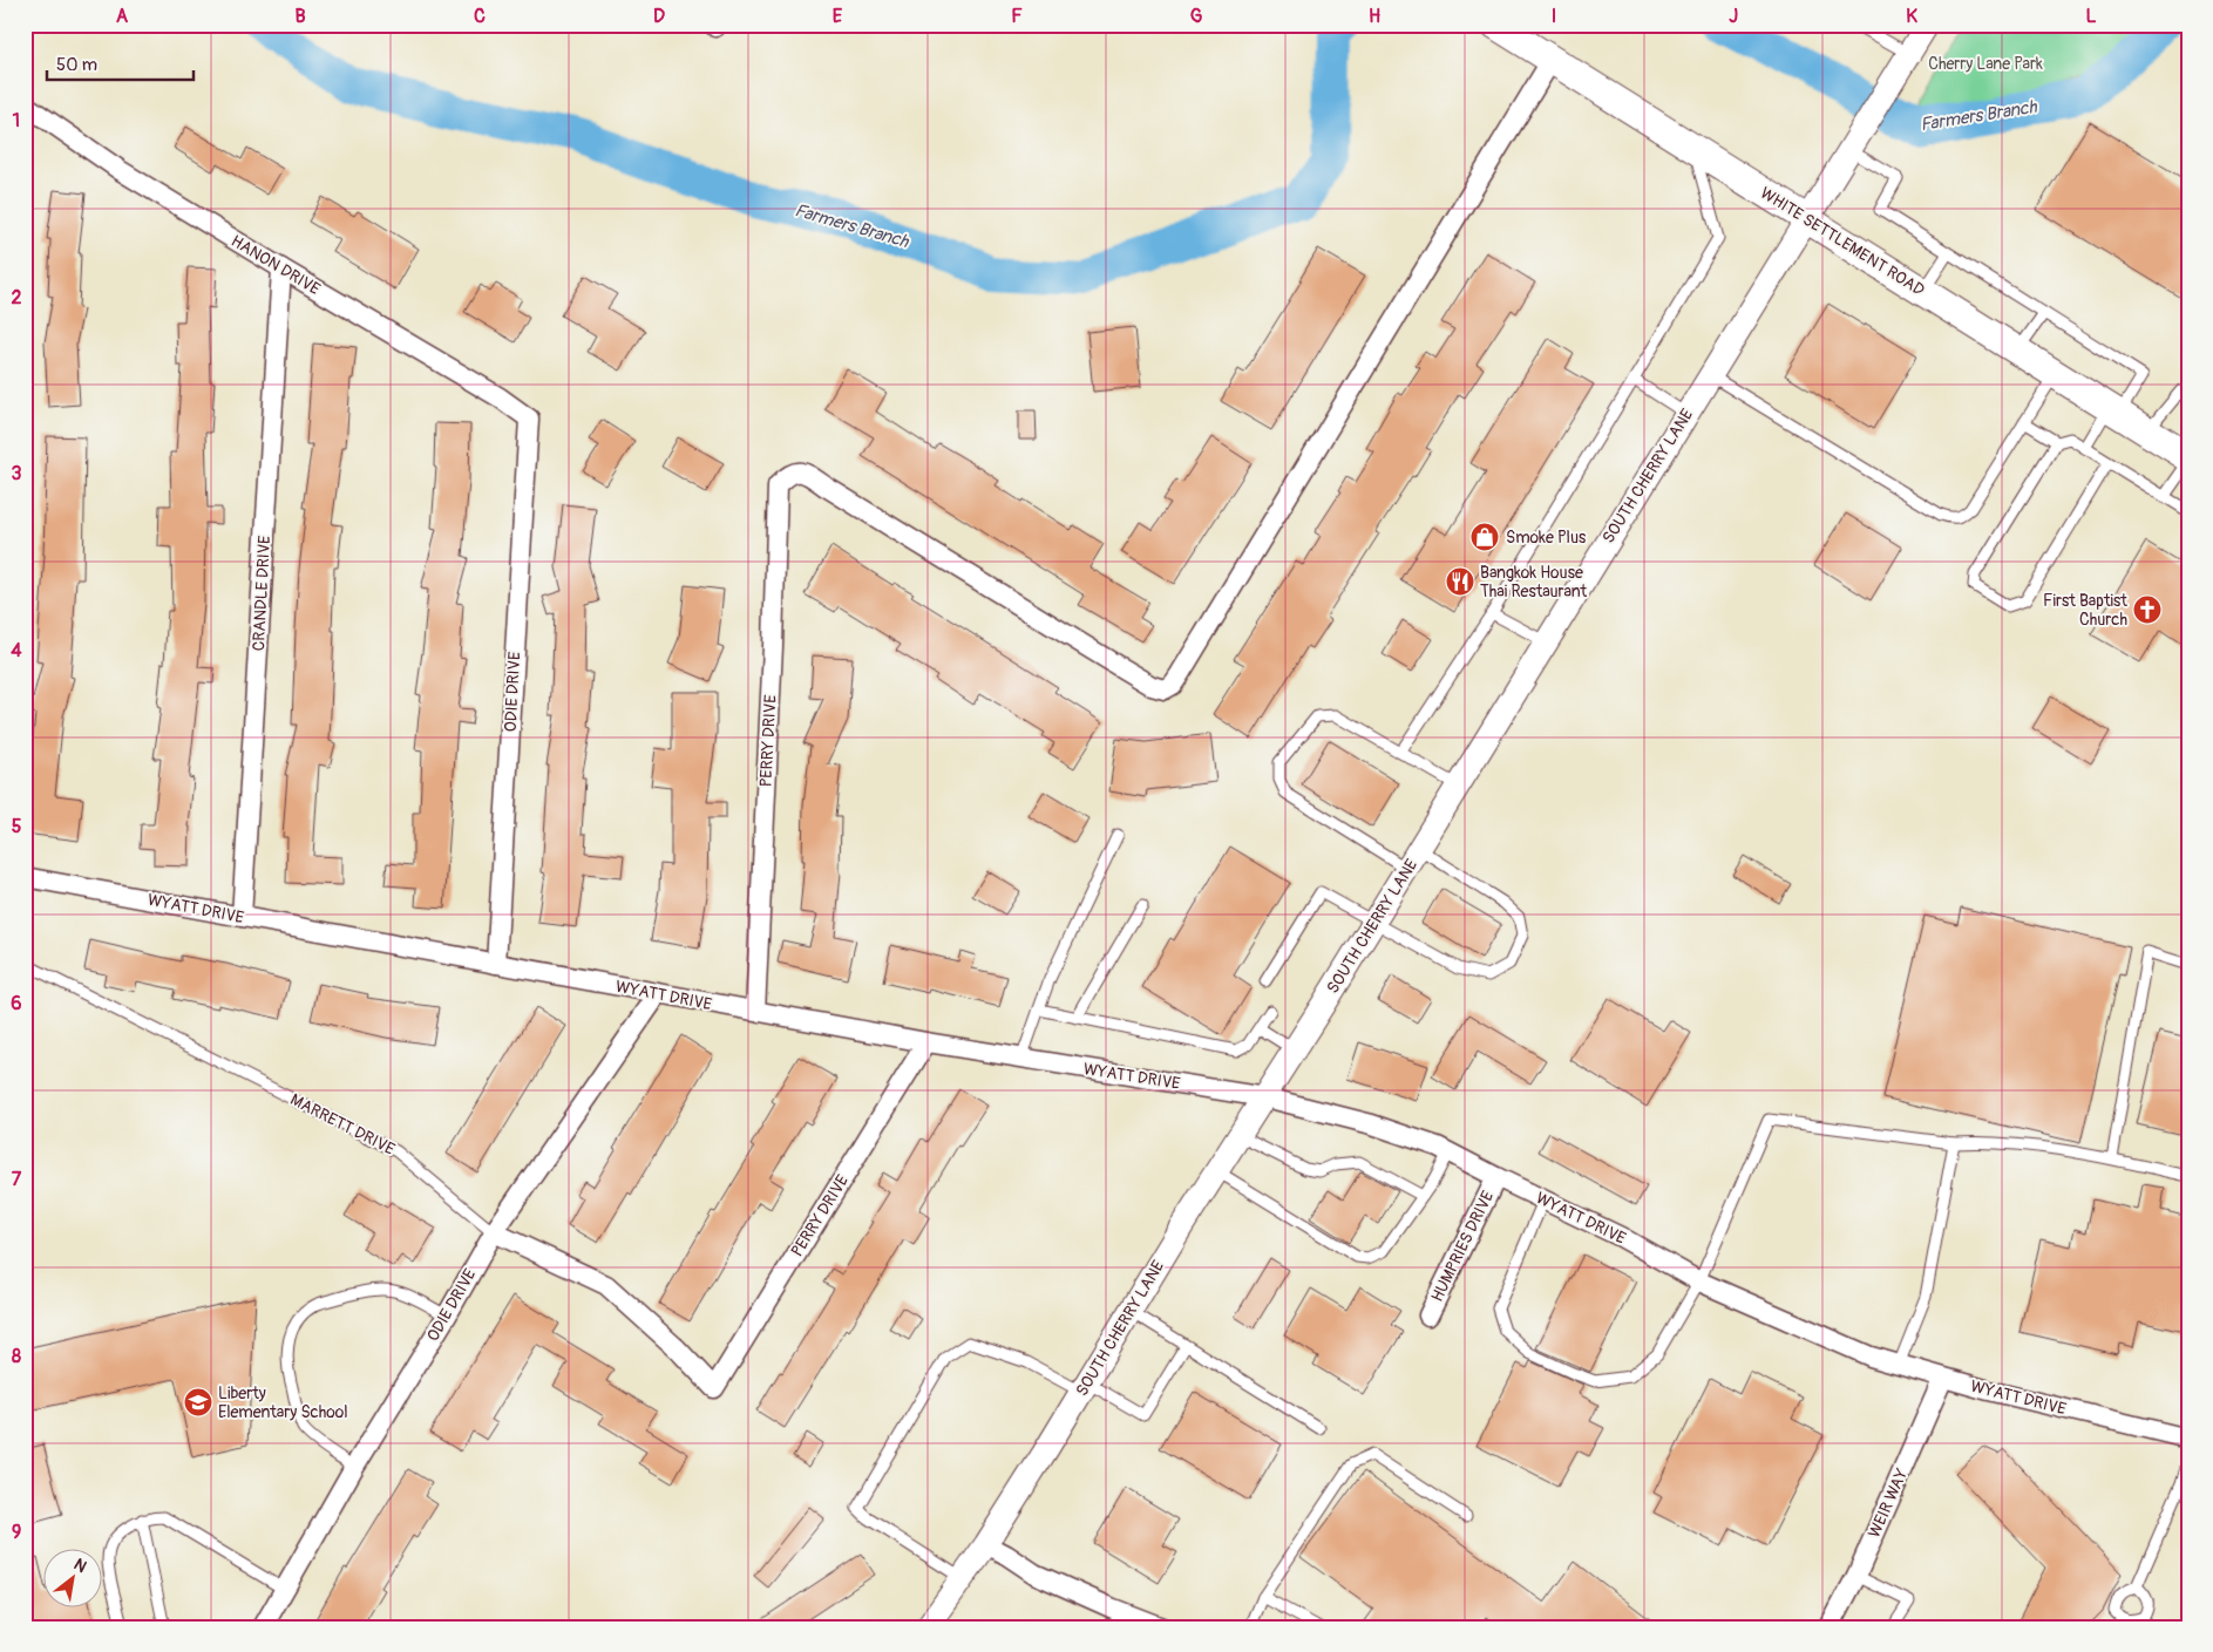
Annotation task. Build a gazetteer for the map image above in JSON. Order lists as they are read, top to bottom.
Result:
{
  "streets": {
    "main road": ["WHITE SETTLEMENT ROAD"],
    "street": [
      "HANON DRIVE",
      "SOUTH CHERRY LANE",
      "CRANDLE DRIVE",
      "ODIE DRIVE",
      "PERRY DRIVE",
      "WYATT DRIVE",
      "MARRETT DRIVE",
      "HUMPRIES DRIVE",
      "WEIR WAY"
    ]
  },
  "crossings": [
    ["WHITE SETTLEMENT ROAD", "SOUTH CHERRY LANE"],
    ["WHITE SETTLEMENT ROAD", "PERRY DRIVE"],
    ["HANON DRIVE", "CRANDLE DRIVE"],
    ["HANON DRIVE", "ODIE DRIVE"],
    ["SOUTH CHERRY LANE", "WYATT DRIVE"],
    ["CRANDLE DRIVE", "WYATT DRIVE"],
    ["ODIE DRIVE", "WYATT DRIVE"],
    ["ODIE DRIVE", "MARRETT DRIVE"],
    ["PERRY DRIVE", "WYATT DRIVE"],
    ["PERRY DRIVE", "MARRETT DRIVE"],
    ["WYATT DRIVE", "HUMPRIES DRIVE"],
    ["WYATT DRIVE", "WEIR WAY"]
  ],
  "water": ["Farmers Branch"],
  "parks": ["Cherry Lane Park"],
  "places": {
    "shop": ["Smoke Plus"],
    "restaurant": ["Bangkok House Thai Restaurant"],
    "church": ["First Baptist Church"],
    "school or university": ["Liberty Elementary School"]
  },
  "scale_bar": "50 m",
  "north": "top right",
  "grid": {
    "columns": [
      "A",
      "B",
      "C",
      "D",
      "E",
      "F",
      "G",
      "H",
      "I",
      "J",
      "K",
      "L"
    ],
    "rows": [
      "1",
      "2",
      "3",
      "4",
      "5",
      "6",
      "7",
      "8",
      "9"
    ]
  }
}
